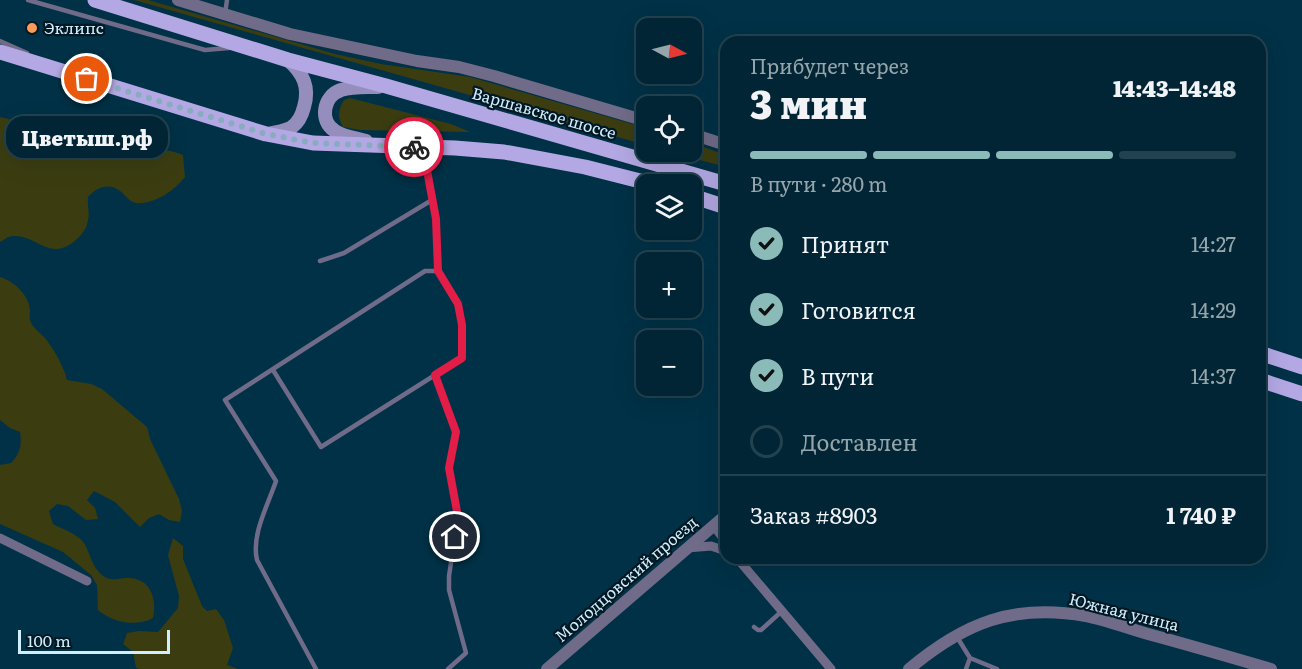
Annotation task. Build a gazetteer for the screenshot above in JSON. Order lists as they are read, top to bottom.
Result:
{
  "streets": {
    "main road": ["Варшавское шоссе"],
    "street": ["Молодцовский проезд", "Южная улица"]
  },
  "places": ["Эклипс", "Цветыш.рф"],
  "scale_bar": "100 m",
  "north": "right",
  "page": {
    "map_buttons": ["+", "−"],
    "heading": ["3 мин", "Прибудет через", "14:43–14:48"],
    "panel": ["Заказ #8903", "1 740 ₽"],
    "bubble": "Цветыш.рф",
    "bar": "В пути · 280 m",
    "list": [
      ["Принят", "14:27"],
      ["Готовится", "14:29"],
      ["В пути", "14:37"],
      "Доставлен"
    ],
    "scale": "100 m"
  }
}
